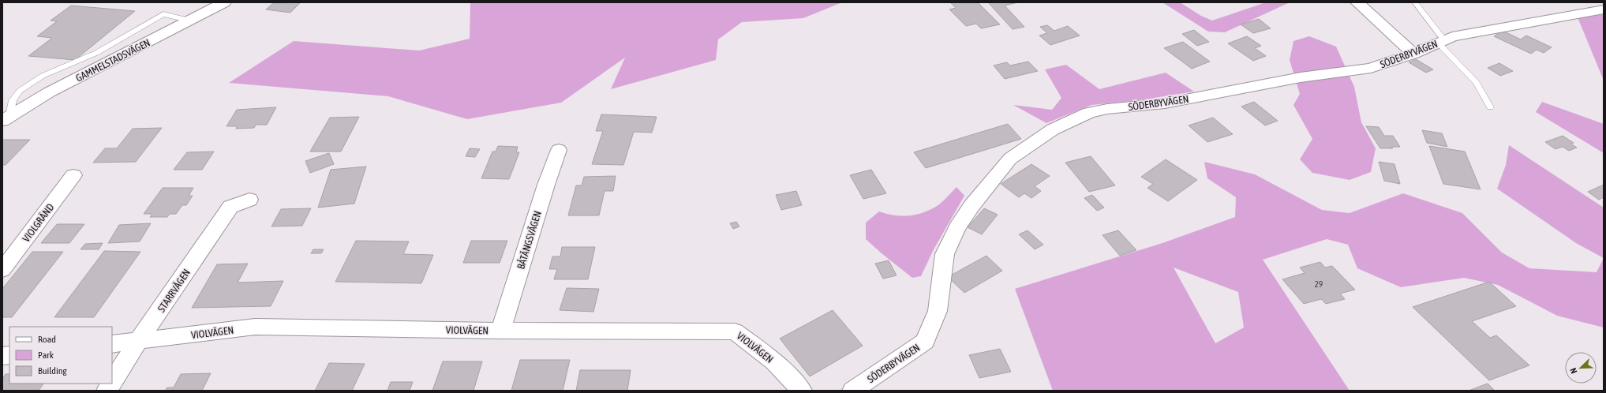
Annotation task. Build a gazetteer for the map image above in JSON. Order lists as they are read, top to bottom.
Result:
{
  "streets": {
    "street": [
      "SÖDERBYVÄGEN",
      "GAMMELSTADSVÄGEN",
      "VIOLGRÄND",
      "BÅTÄNGSVÄGEN",
      "STARRVÄGEN",
      "VIOLVÄGEN"
    ]
  },
  "crossings": [
    ["BÅTÄNGSVÄGEN", "VIOLVÄGEN"],
    ["STARRVÄGEN", "VIOLVÄGEN"]
  ],
  "house_numbers": ["29"],
  "legend": ["Road", "Park", "Building"],
  "north": "bottom left"
}
